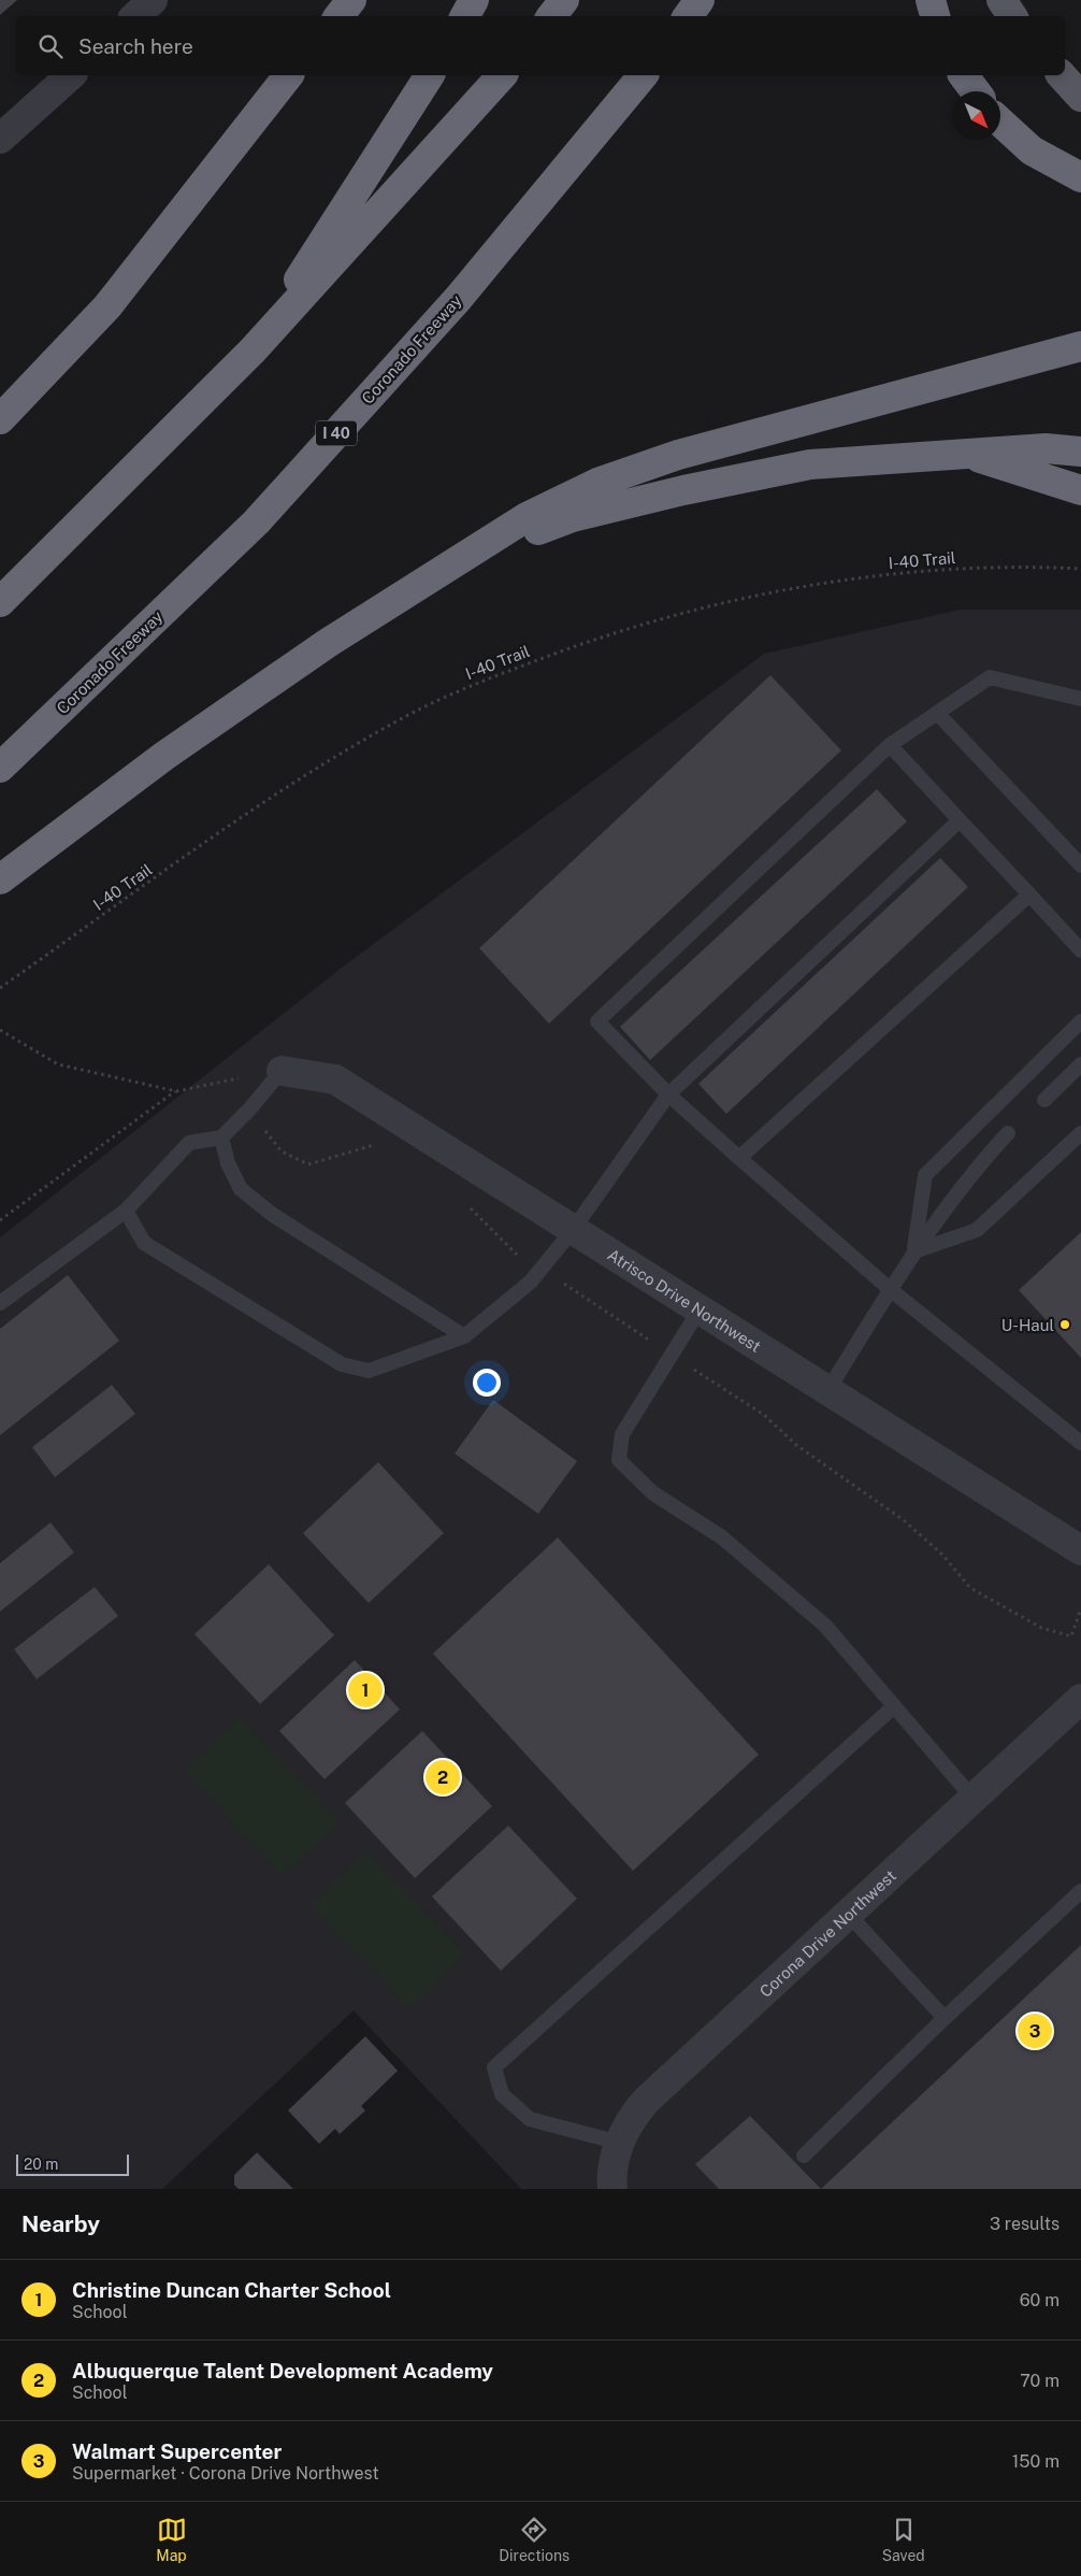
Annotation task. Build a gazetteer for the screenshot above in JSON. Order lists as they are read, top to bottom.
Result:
{
  "streets": {
    "highway": ["Coronado Freeway", "I 40"],
    "street": ["Atrisco Drive Northwest", "Corona Drive Northwest"],
    "path": ["I-40 Trail"]
  },
  "places": ["U-Haul"],
  "scale_bar": "20 m",
  "north": "bottom right",
  "page": {
    "search": "Search here",
    "pins": ["1", "2", "3"],
    "scale": "20 m",
    "heading": ["Nearby", "3 results"],
    "list": [
      {
        "mark": "1",
        "name": "Christine Duncan Charter School",
        "note": "School",
        "value": "60 m"
      },
      {
        "mark": "2",
        "name": "Albuquerque Talent Development Academy",
        "note": "School",
        "value": "70 m"
      },
      {
        "mark": "3",
        "name": "Walmart Supercenter",
        "note": "Supermarket · Corona Drive Northwest",
        "value": "150 m"
      }
    ],
    "nav": ["Map", "Directions", "Saved"]
  }
}
